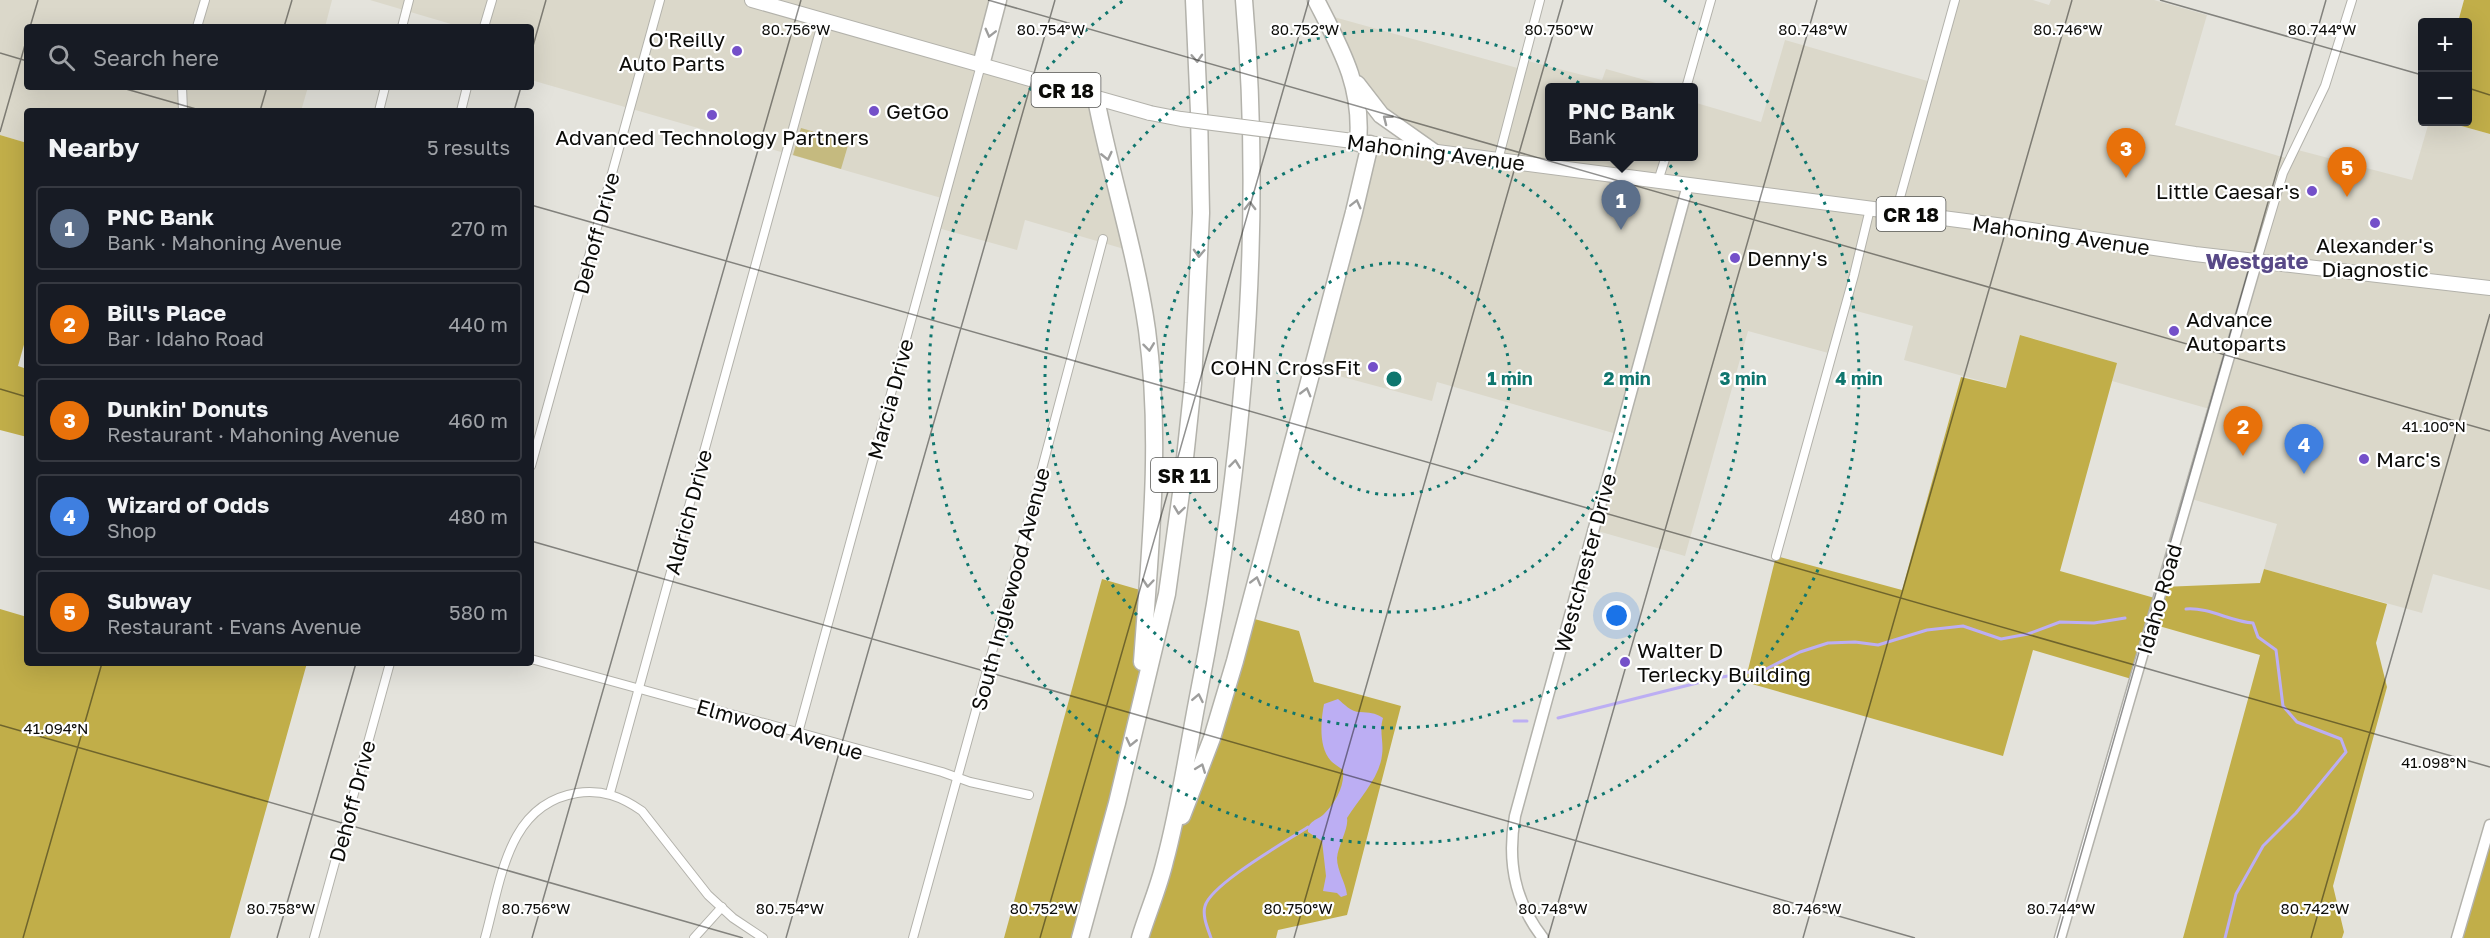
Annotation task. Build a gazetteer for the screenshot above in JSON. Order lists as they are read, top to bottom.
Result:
{
  "streets": {
    "highway": ["SR 11"],
    "main road": ["CR 18", "Mahoning Avenue"],
    "street": [
      "Dehoff Drive",
      "Marcia Drive",
      "Aldrich Drive",
      "Westchester Drive",
      "South Inglewood Avenue",
      "Idaho Road",
      "Elmwood Avenue"
    ]
  },
  "crossings": [
    ["Mahoning Avenue", "Marcia Drive"],
    ["Mahoning Avenue", "Aldrich Drive"],
    ["Mahoning Avenue", "Westchester Drive"],
    ["Mahoning Avenue", "Idaho Road"],
    ["Marcia Drive", "Elmwood Avenue"],
    ["Aldrich Drive", "Elmwood Avenue"],
    ["South Inglewood Avenue", "Elmwood Avenue"]
  ],
  "districts": ["Westgate"],
  "places": [
    "O'Reilly Auto Parts",
    "GetGo",
    "Advanced Technology Partners",
    "Little Caesar's",
    "Alexander's Diagnostic",
    "Denny's",
    "Advance Autoparts",
    "COHN CrossFit",
    "Marc's",
    "Walter D Terlecky Building"
  ],
  "page": {
    "map_buttons": ["+", "−"],
    "search": "Search here",
    "popup": ["PNC Bank", "Bank"],
    "heading": ["Nearby", "5 results"],
    "pins": [
      "3",
      "5",
      "1",
      "2",
      "4"
    ],
    "list": [
      {
        "mark": "1",
        "name": "PNC Bank",
        "note": "Bank · Mahoning Avenue",
        "value": "270 m"
      },
      {
        "mark": "2",
        "name": "Bill's Place",
        "note": "Bar · Idaho Road",
        "value": "440 m"
      },
      {
        "mark": "3",
        "name": "Dunkin' Donuts",
        "note": "Restaurant · Mahoning Avenue",
        "value": "460 m"
      },
      {
        "mark": "4",
        "name": "Wizard of Odds",
        "note": "Shop",
        "value": "480 m"
      },
      {
        "mark": "5",
        "name": "Subway",
        "note": "Restaurant · Evans Avenue",
        "value": "580 m"
      }
    ]
  },
  "coordinates": [
    "80.756°W",
    "80.754°W",
    "80.752°W",
    "80.750°W",
    "80.748°W",
    "80.746°W",
    "80.744°W",
    "41.100°N",
    "41.094°N",
    "41.098°N",
    "80.758°W",
    "80.742°W"
  ],
  "rings": [
    "1 min",
    "2 min",
    "3 min",
    "4 min"
  ]
}
